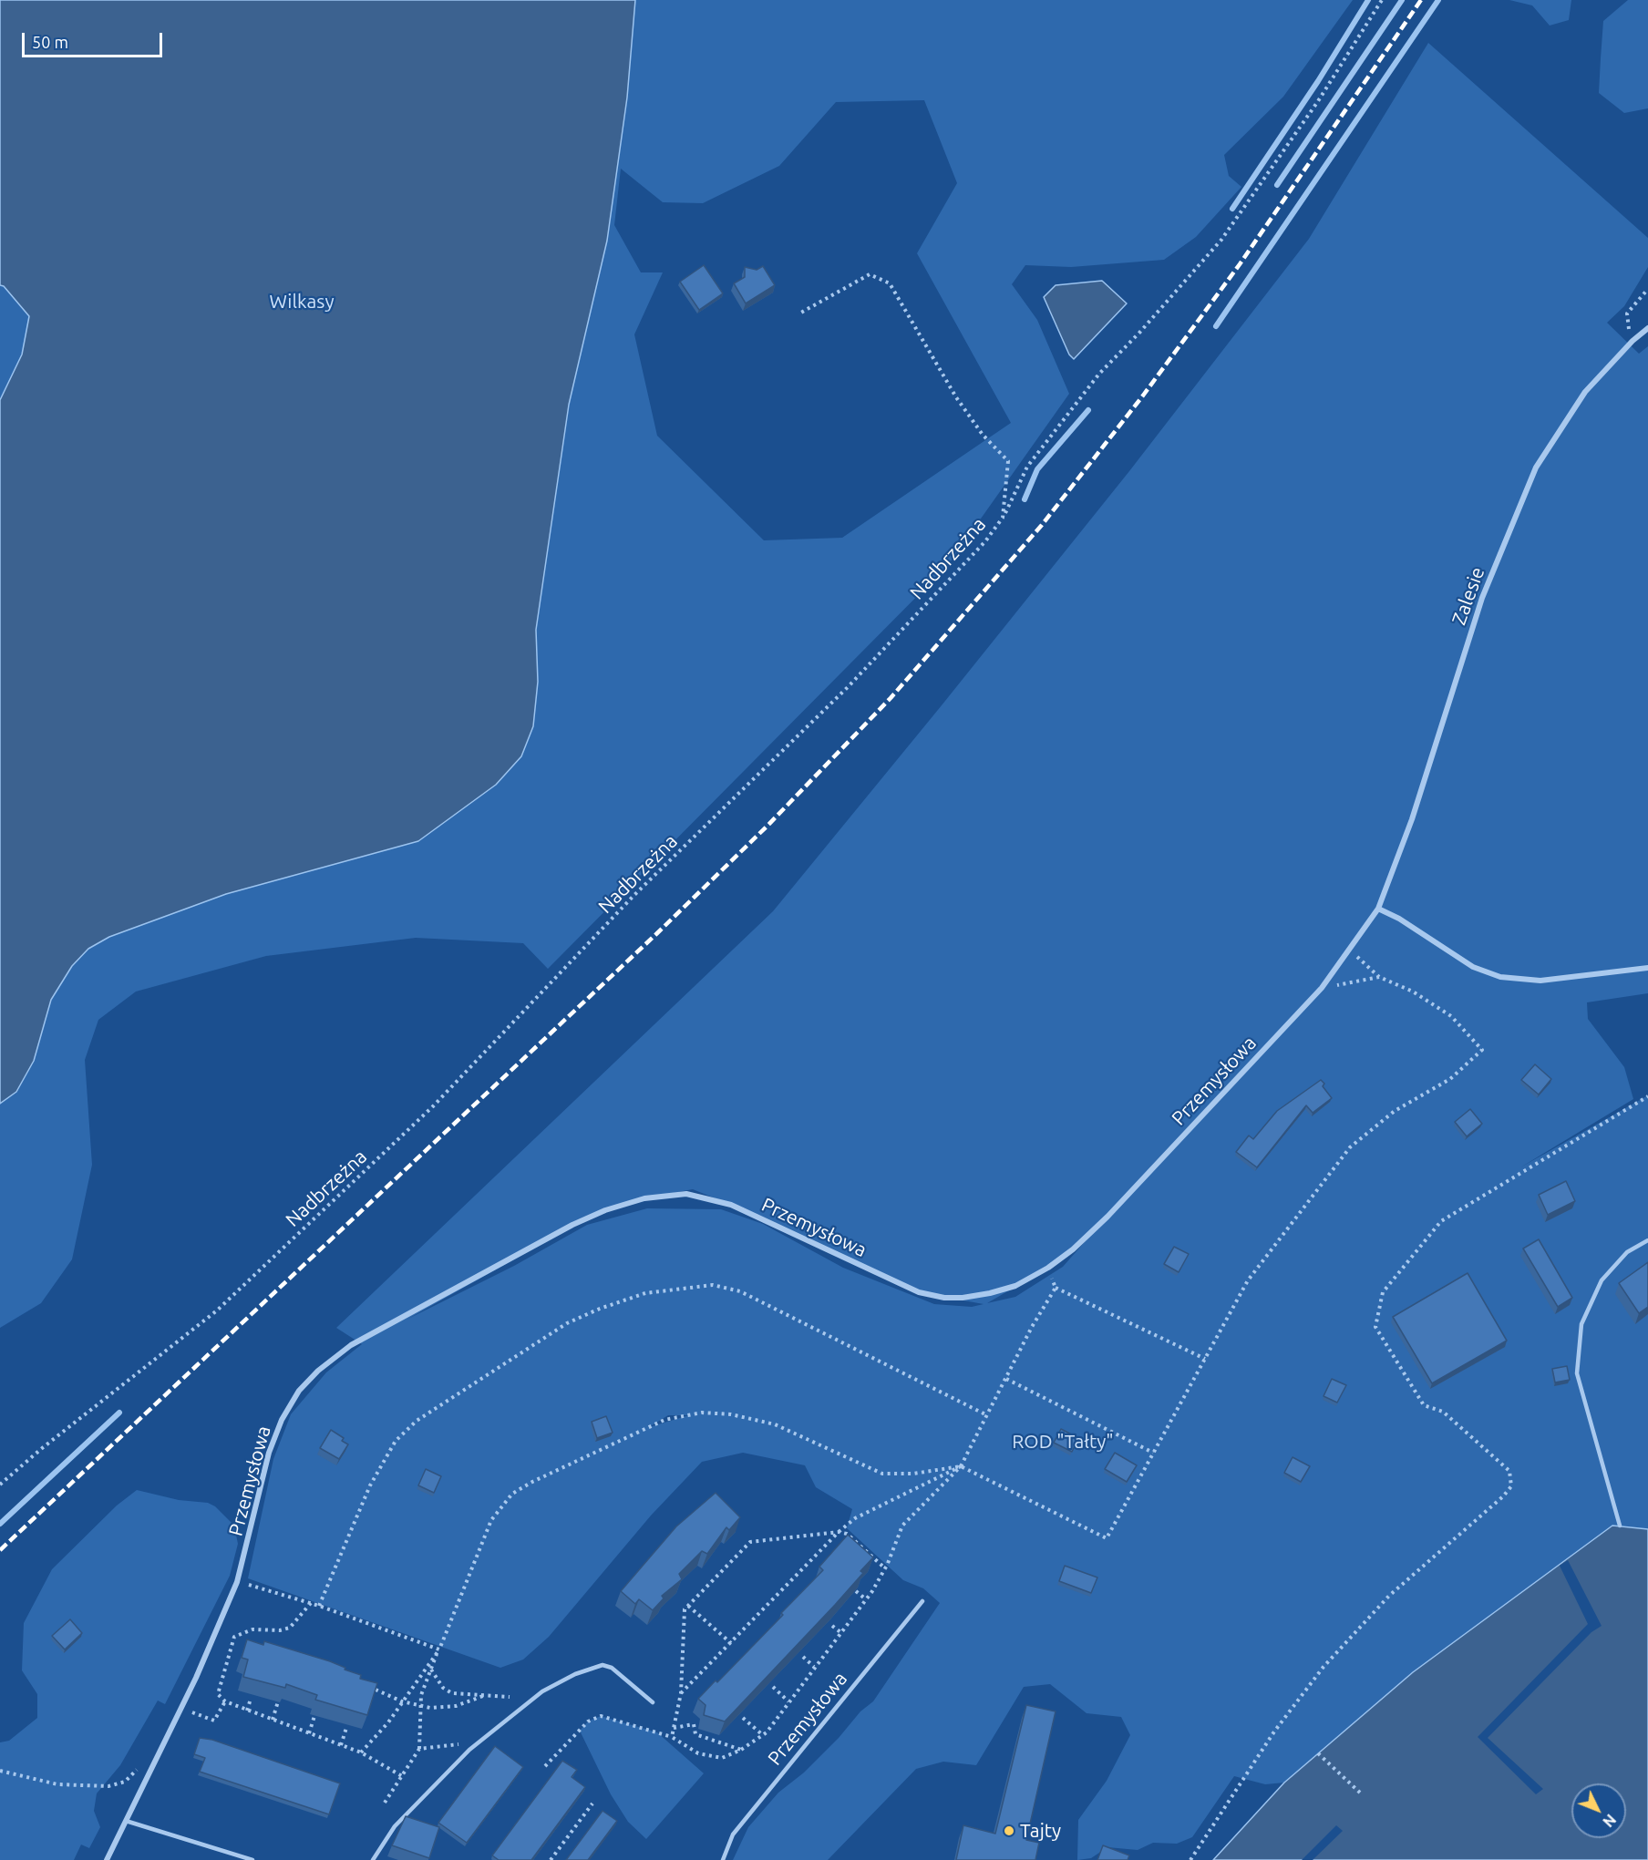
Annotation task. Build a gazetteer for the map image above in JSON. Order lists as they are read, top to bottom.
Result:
{
  "streets": {
    "street": ["Zalesie", "Przemysłowa"],
    "path": ["Nadbrzeżna"]
  },
  "crossings": [
    ["Zalesie", "Przemysłowa"]
  ],
  "parks": ["Wilkasy", "ROD \"Tałty\""],
  "places": ["Tajty"],
  "scale_bar": "50 m",
  "north": "bottom right"
}
